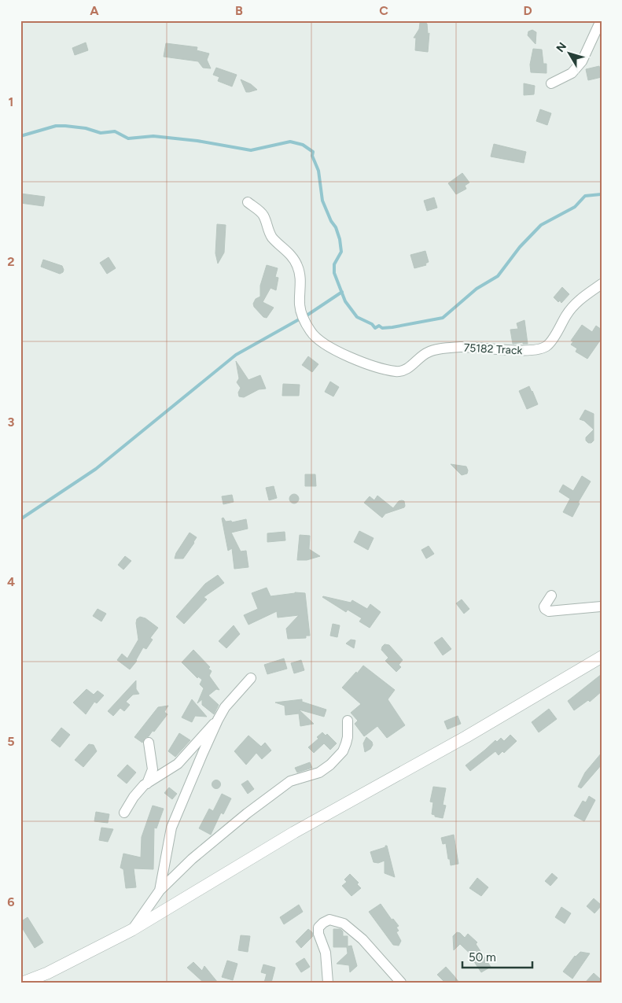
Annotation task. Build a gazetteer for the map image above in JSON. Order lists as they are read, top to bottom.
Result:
{
  "streets": {
    "street": ["75182 Track"]
  },
  "scale_bar": "50 m",
  "north": "top left",
  "grid": {
    "columns": [
      "A",
      "B",
      "C",
      "D"
    ],
    "rows": [
      "1",
      "2",
      "3",
      "4",
      "5",
      "6"
    ]
  }
}
